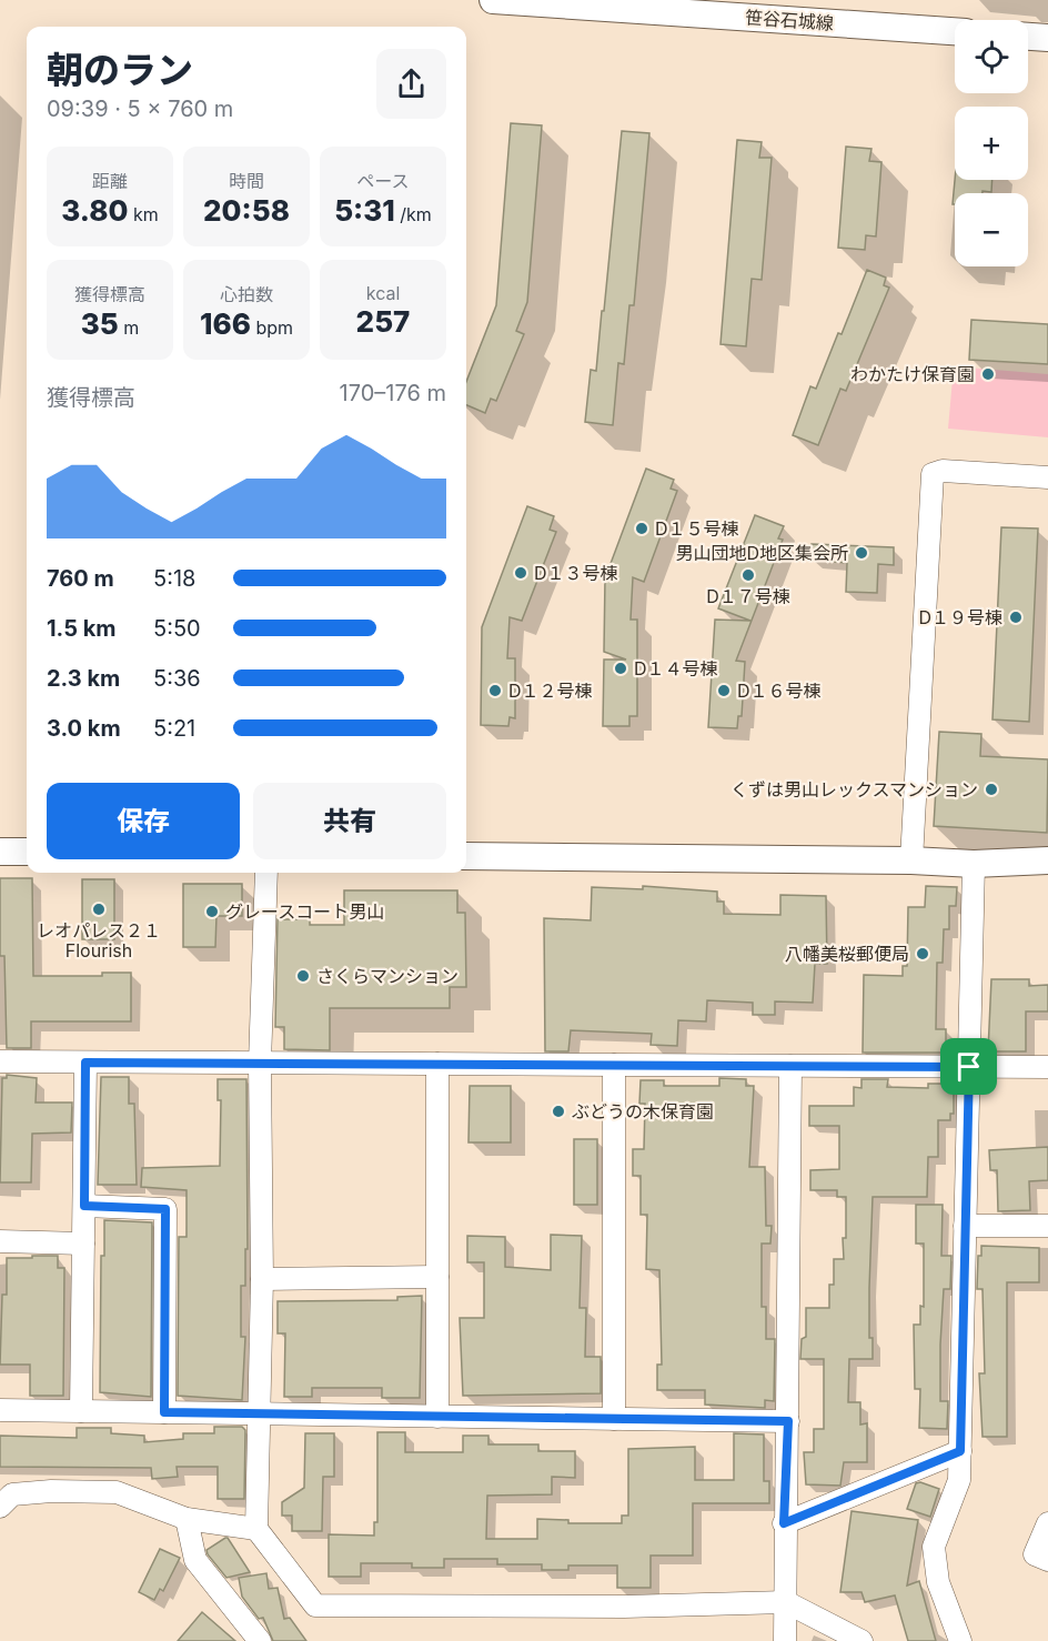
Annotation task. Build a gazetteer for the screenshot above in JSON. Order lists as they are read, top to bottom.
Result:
{
  "streets": {
    "street": ["笹谷石城線"]
  },
  "places": [
    "わかたけ保育園",
    "D１５号棟",
    "男山団地D地区集会所",
    "D１３号棟",
    "D１７号棟",
    "D１９号棟",
    "D１４号棟",
    "D１２号棟",
    "D１６号棟",
    "くずは男山レックスマンション",
    "レオパレス２１ Flourish",
    "グレースコート男山",
    "八幡美桜郵便局",
    "さくらマンション",
    "ぶどうの木保育園"
  ],
  "page": {
    "map_buttons": ["+", "−"],
    "heading": ["朝のラン", "09:39 · 5 × 760 m"],
    "stats": [
      ["距離", "3.80 km"],
      ["時間", "20:58"],
      ["ペース", "5:31 /km"],
      ["獲得標高", "35 m"],
      ["心拍数", "166 bpm"],
      ["kcal", "257"]
    ],
    "chart": ["獲得標高", "170–176 m"],
    "list": [
      {
        "name": "760 m",
        "note": "5:18"
      },
      {
        "name": "1.5 km",
        "note": "5:50"
      },
      {
        "name": "2.3 km",
        "note": "5:36"
      },
      {
        "name": "3.0 km",
        "note": "5:21"
      }
    ],
    "buttons": ["保存", "共有"]
  }
}
